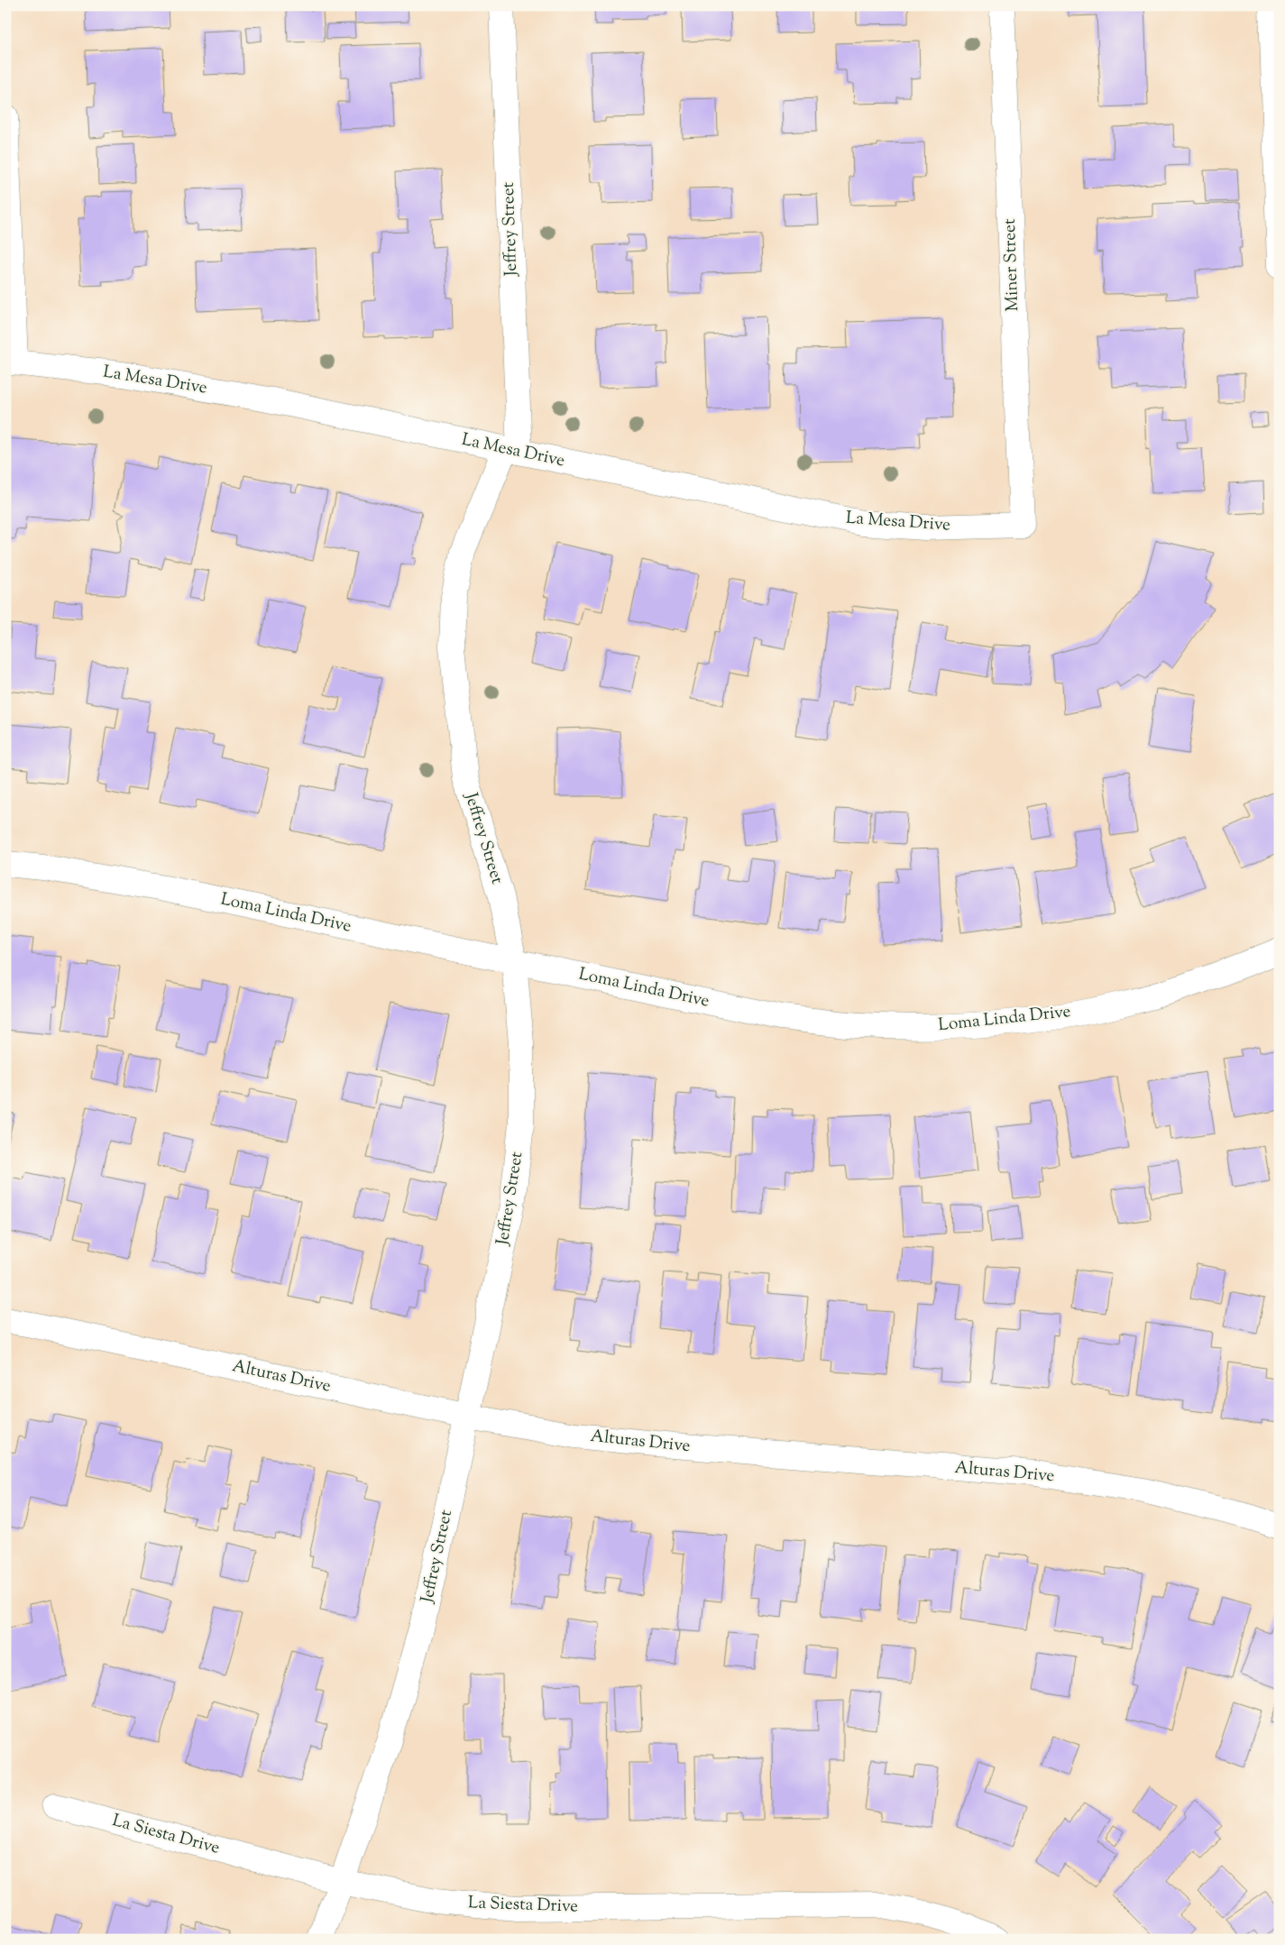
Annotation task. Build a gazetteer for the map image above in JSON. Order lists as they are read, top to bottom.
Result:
{
  "streets": {
    "street": [
      "Jeffrey Street",
      "Miner Street",
      "La Mesa Drive",
      "Loma Linda Drive",
      "Alturas Drive",
      "La Siesta Drive"
    ]
  },
  "crossings": [
    ["Jeffrey Street", "La Mesa Drive"],
    ["Jeffrey Street", "Loma Linda Drive"],
    ["Jeffrey Street", "Alturas Drive"],
    ["Jeffrey Street", "La Siesta Drive"],
    ["Miner Street", "La Mesa Drive"]
  ]
}
